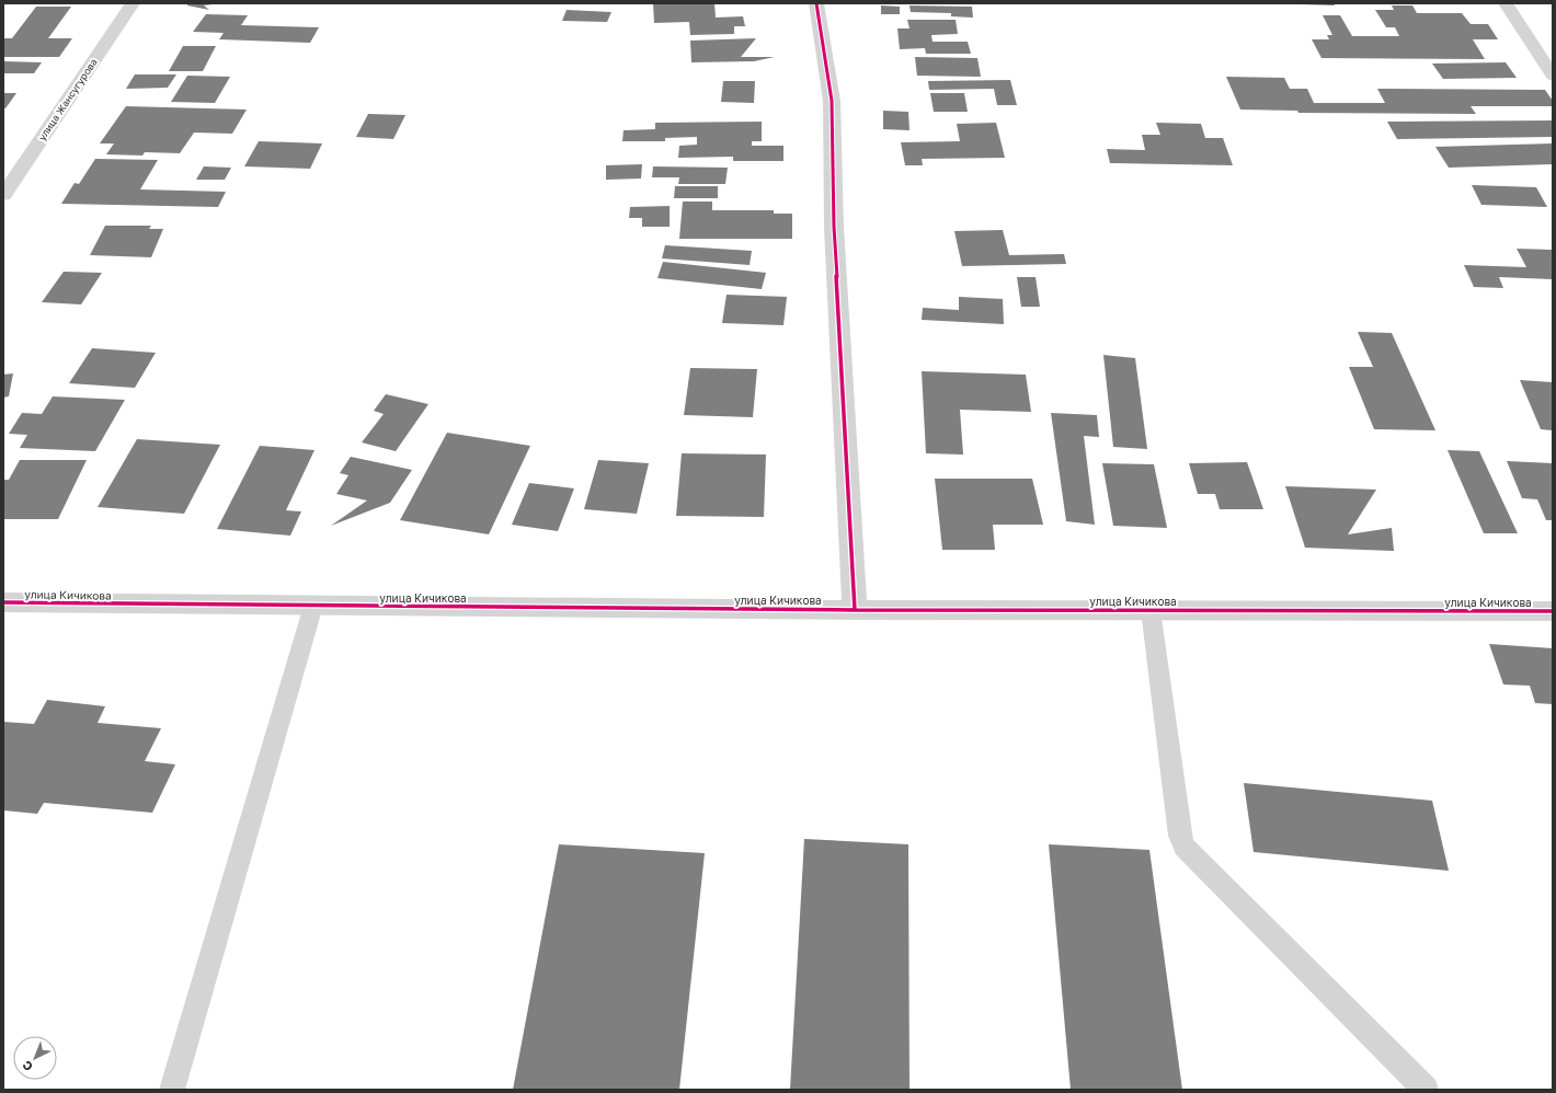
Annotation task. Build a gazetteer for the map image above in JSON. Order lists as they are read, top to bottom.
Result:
{
  "streets": {
    "street": ["улица Жансугурова", "улица Кичикова"]
  },
  "north": "bottom left"
}
